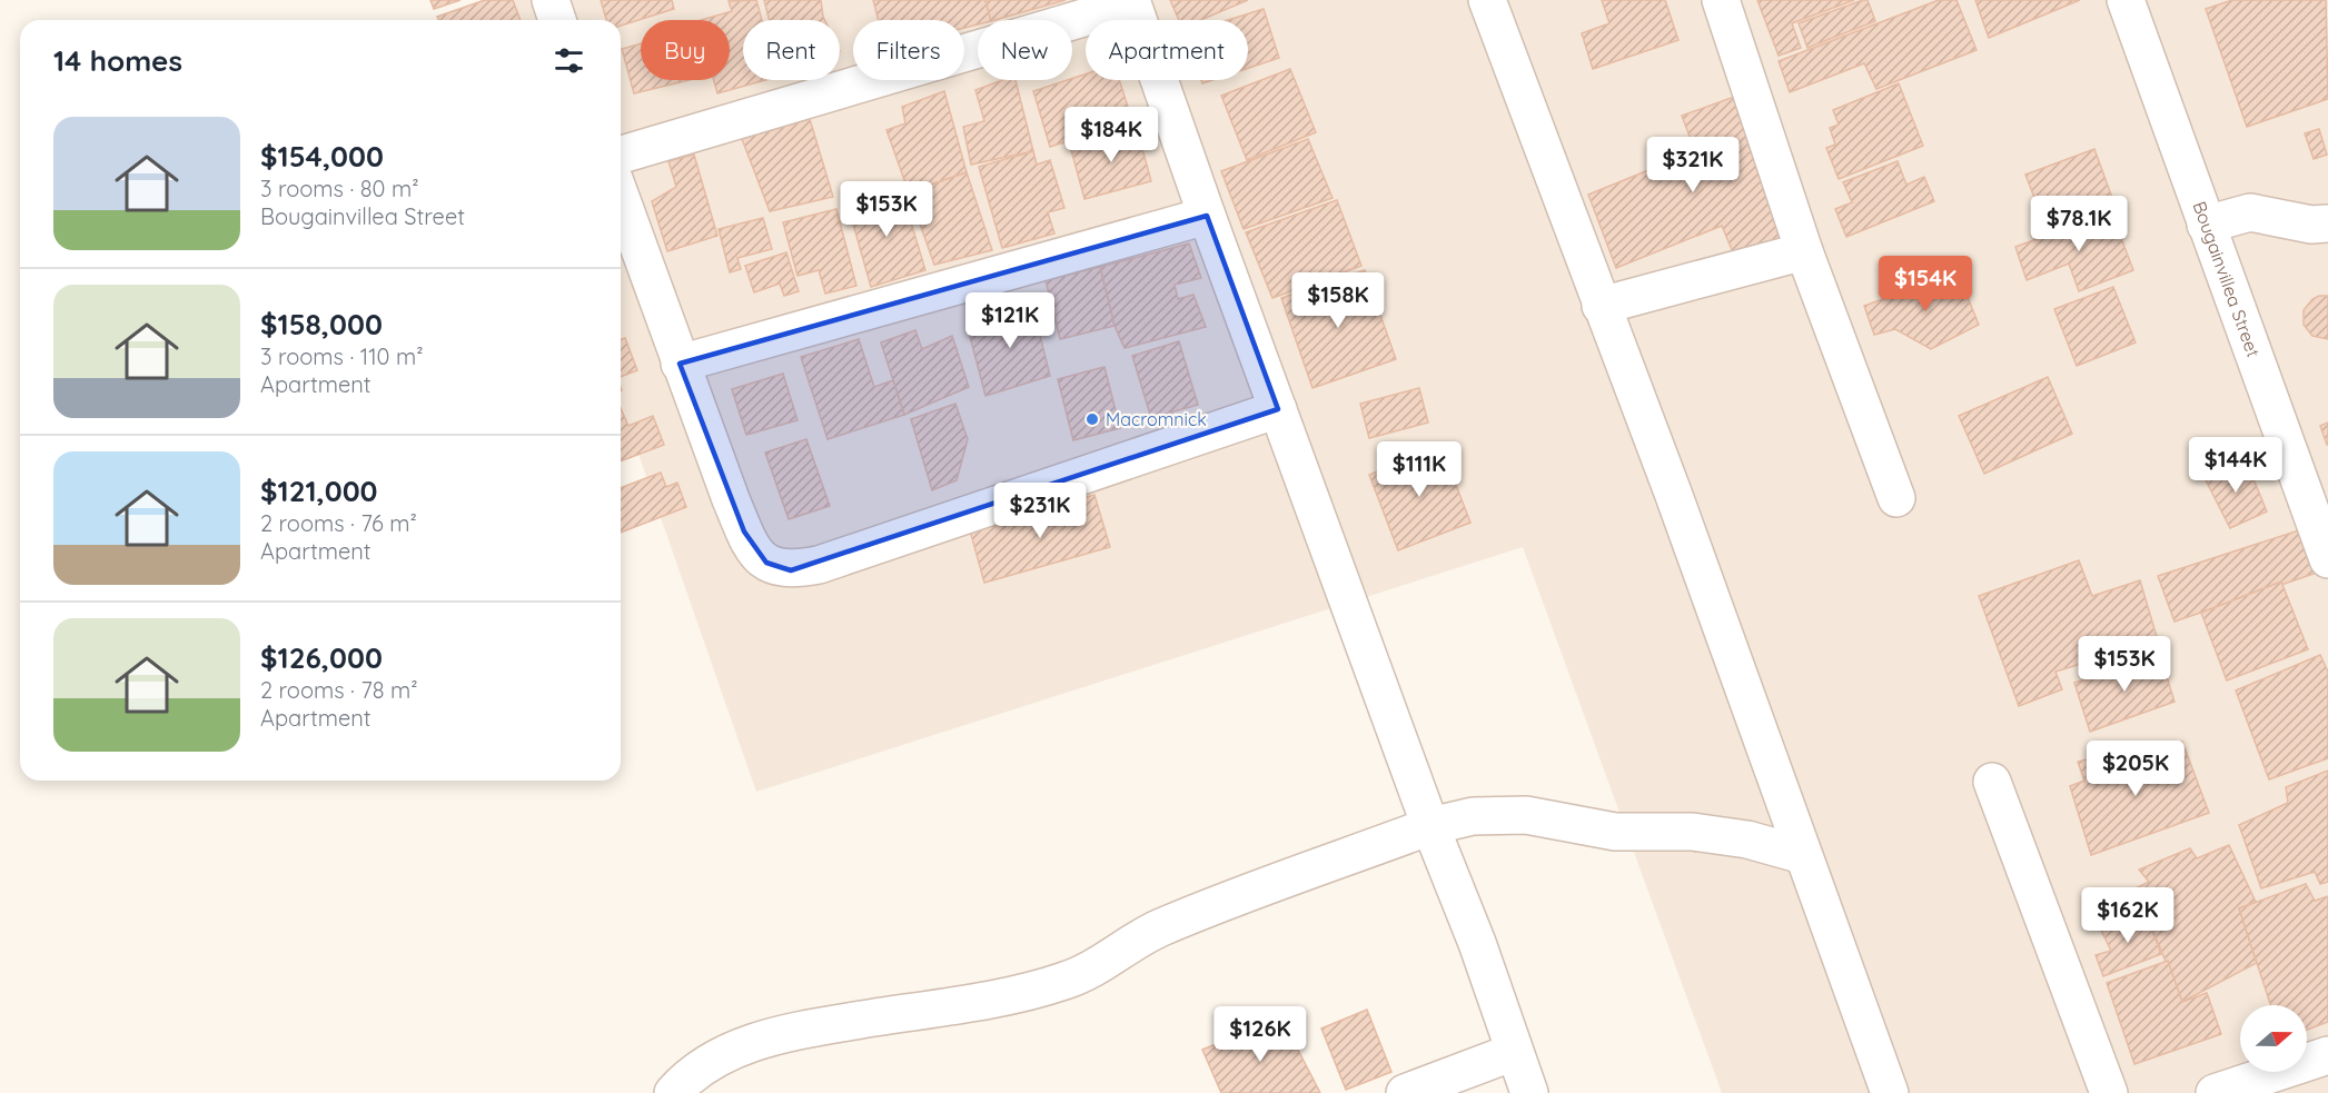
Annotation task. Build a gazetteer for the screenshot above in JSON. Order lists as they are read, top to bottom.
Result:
{
  "streets": {
    "street": ["Bougainvillea Street"]
  },
  "places": ["Macromnick"],
  "north": "right",
  "page": {
    "chip": [
      "Buy",
      "Rent",
      "Filters",
      "New",
      "Apartment"
    ],
    "heading": "14 homes",
    "list": [
      {
        "name": "$154,000",
        "note": "3 rooms · 80 m² · Bougainvillea Street"
      },
      {
        "name": "$158,000",
        "note": "3 rooms · 110 m² · Apartment"
      },
      {
        "name": "$121,000",
        "note": "2 rooms · 76 m² · Apartment"
      },
      {
        "name": "$126,000",
        "note": "2 rooms · 78 m² · Apartment"
      }
    ],
    "price": [
      "$184K",
      "$321K",
      "$153K",
      "$78.1K",
      "$154K",
      "$158K",
      "$121K",
      "$144K",
      "$111K",
      "$231K",
      "$153K",
      "$205K",
      "$162K",
      "$126K"
    ]
  }
}
